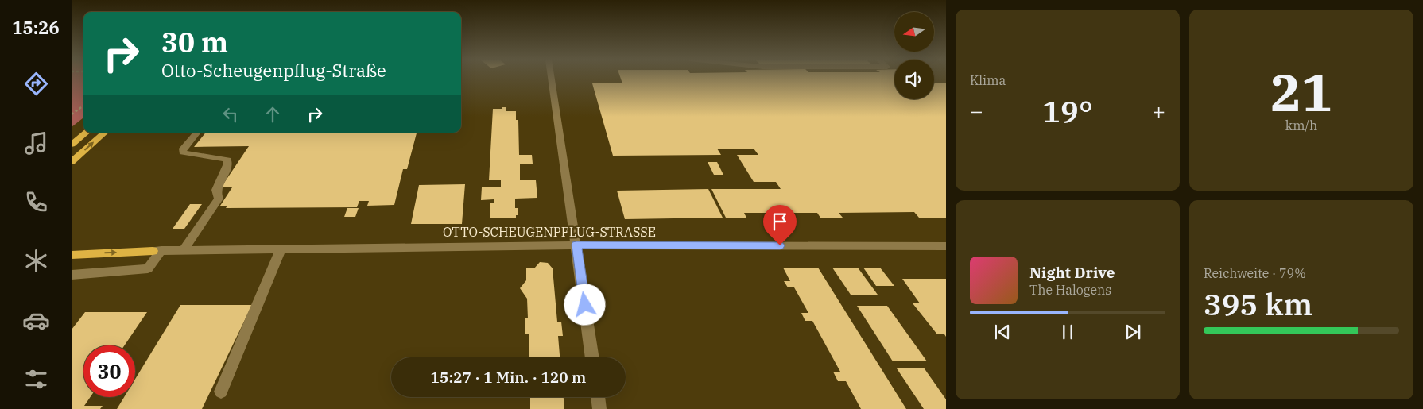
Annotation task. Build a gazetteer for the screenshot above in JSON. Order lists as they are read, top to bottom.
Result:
{
  "streets": {
    "street": ["OTTO-SCHEUGENPFLUG-STRASSE"]
  },
  "north": "left",
  "page": {
    "tabs": "15:26",
    "tile": [
      "Klima",
      ["21", "km/h"],
      ["Reichweite · 79%", "395 km"]
    ],
    "turn": ["30 m", "Otto-Scheugenpflug-Straße"],
    "heat": ["−", "19°", "+"],
    "song": ["Night Drive", "The Halogens"],
    "limit": "30",
    "trip": "15:27 · 1 Min. · 120 m"
  }
}
